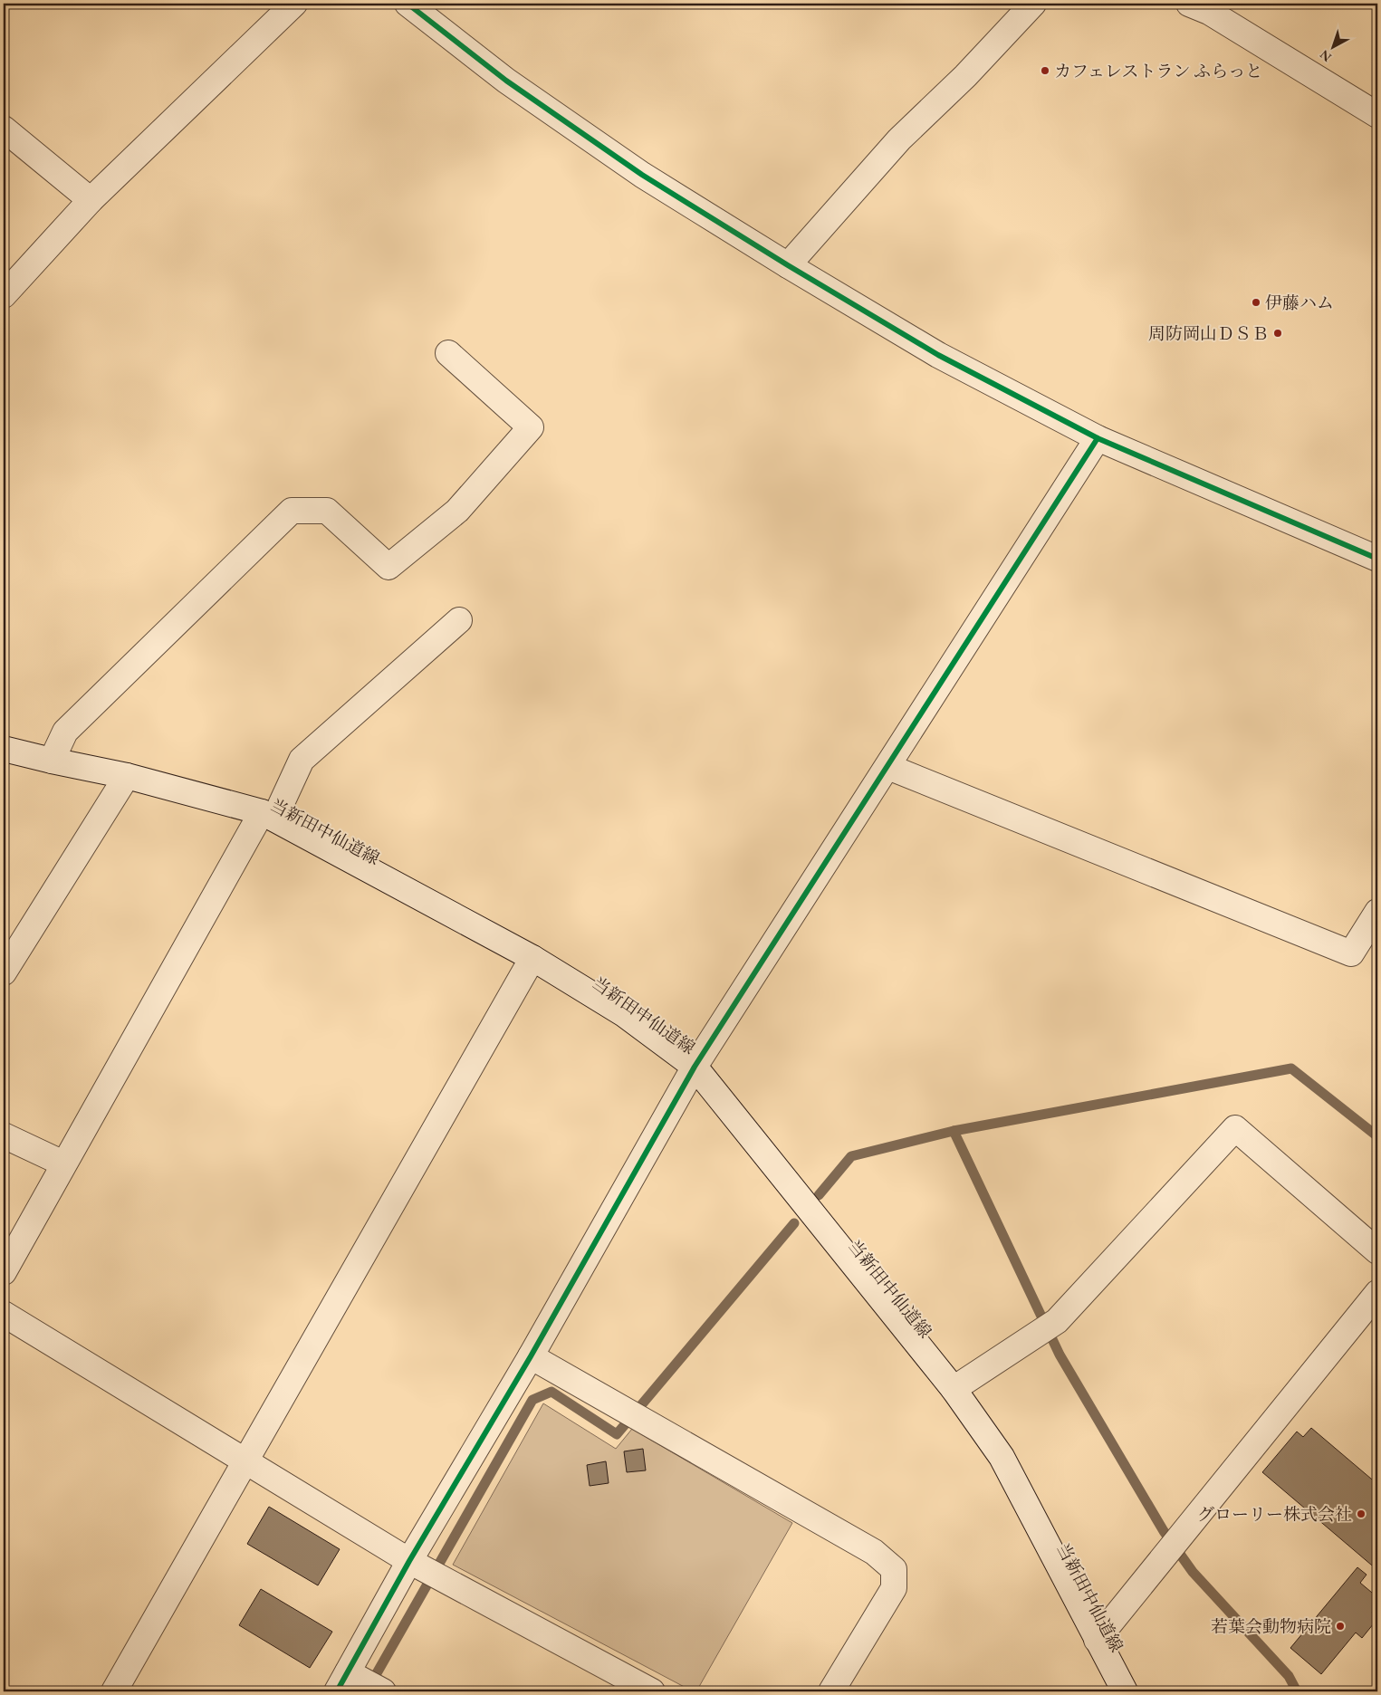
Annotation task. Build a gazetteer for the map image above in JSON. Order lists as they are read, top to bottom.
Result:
{
  "streets": {
    "street": ["当新田中仙道線"]
  },
  "places": [
    "カフェレストラン ふらっと",
    "伊藤ハム",
    "周防岡山ＤＳＢ",
    "グローリー株式会社",
    "若葉会動物病院"
  ],
  "north": "bottom left"
}
